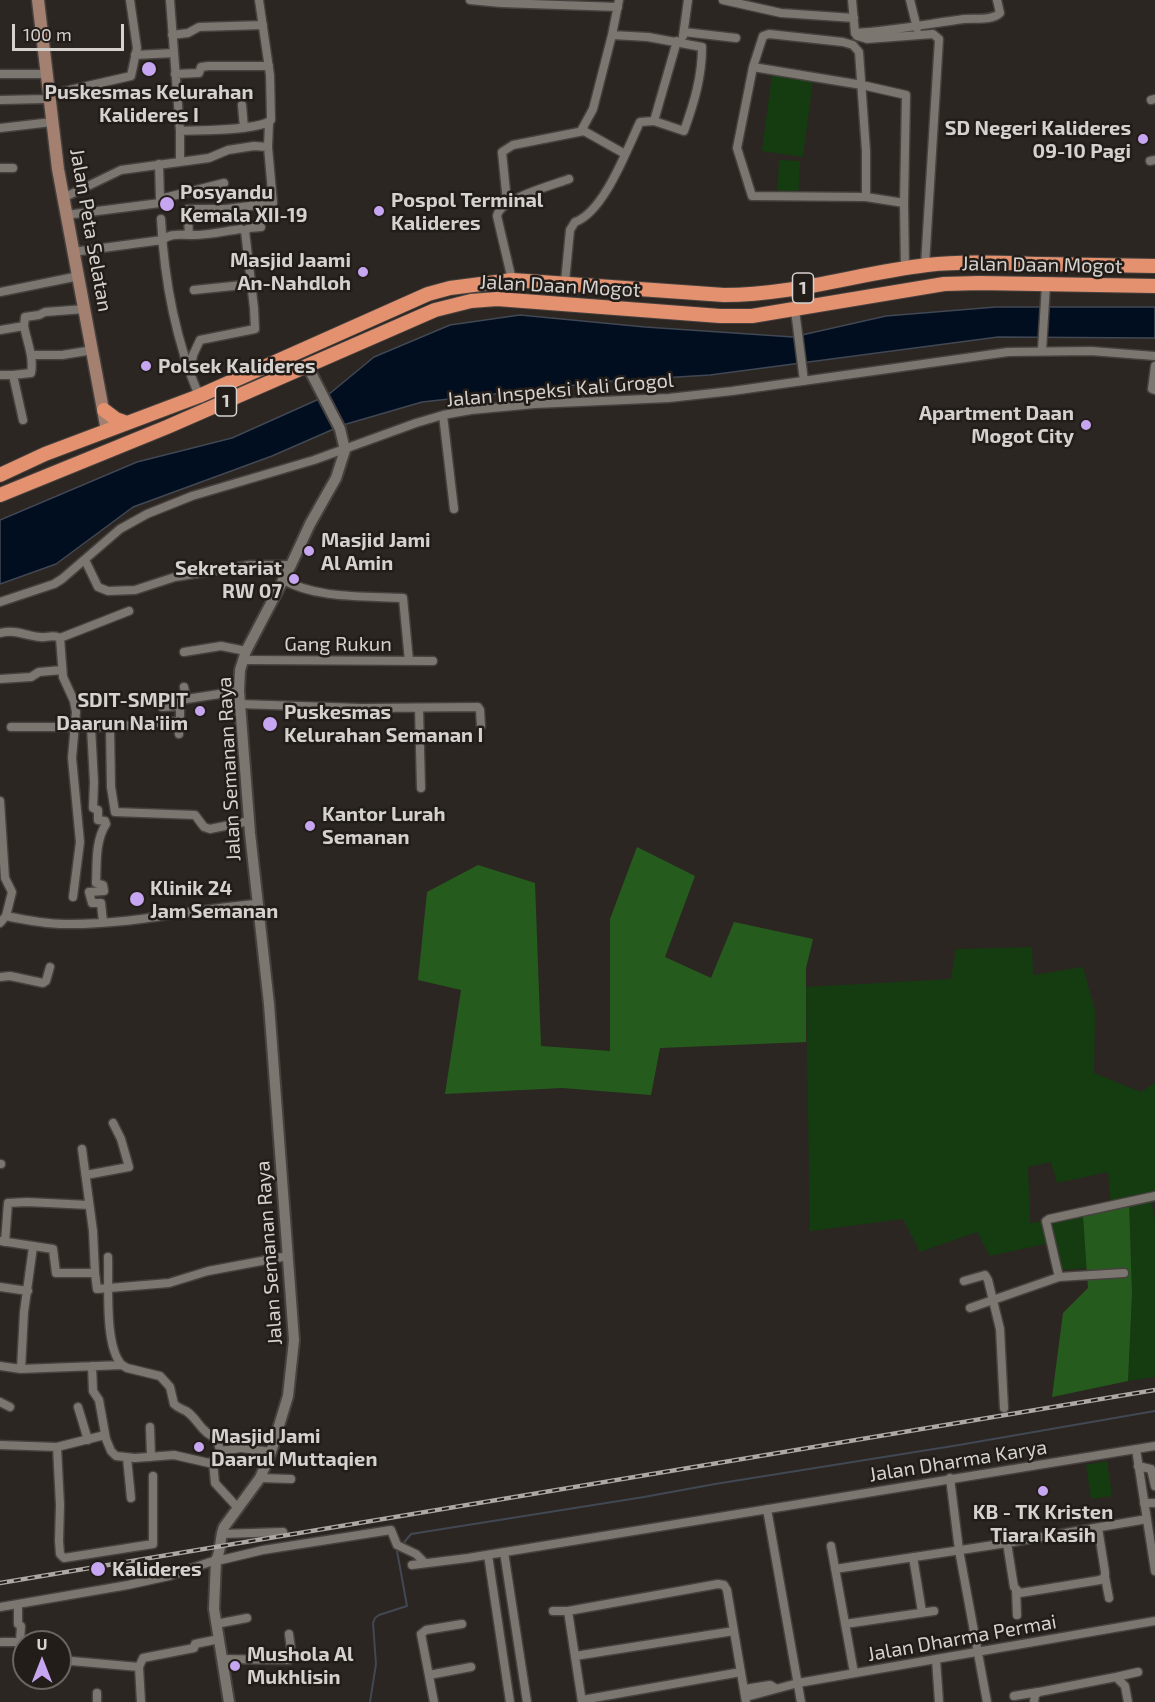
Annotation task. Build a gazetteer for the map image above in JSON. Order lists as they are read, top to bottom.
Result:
{
  "streets": {
    "highway": ["Jalan Daan Mogot", "1"],
    "main road": ["Jalan Peta Selatan"],
    "street": [
      "Jalan Inspeksi Kali Grogol",
      "Gang Rukun",
      "Jalan Semanan Raya",
      "Jalan Dharma Karya",
      "Jalan Dharma Permai"
    ]
  },
  "crossings": [
    ["Jalan Peta Selatan", "Jalan Daan Mogot"],
    ["Jalan Inspeksi Kali Grogol", "Jalan Semanan Raya"],
    ["Gang Rukun", "Jalan Semanan Raya"]
  ],
  "places": [
    "Puskesmas Kelurahan Kalideres I",
    "SD Negeri Kalideres 09-10 Pagi",
    "Posyandu Kemala XII-19",
    "Pospol Terminal Kalideres",
    "Masjid Jaami An-Nahdloh",
    "Polsek Kalideres",
    "Apartment Daan Mogot City",
    "Masjid Jami Al Amin",
    "Sekretariat RW 07",
    "SDIT-SMPIT Daarun Na'iim",
    "Puskesmas Kelurahan Semanan I",
    "Kantor Lurah Semanan",
    "Klinik 24 Jam Semanan",
    "Masjid Jami Daarul Muttaqien",
    "KB - TK Kristen Tiara Kasih",
    "Kalideres",
    "Mushola Al Mukhlisin"
  ],
  "scale_bar": "100 m",
  "north": "top"
}
